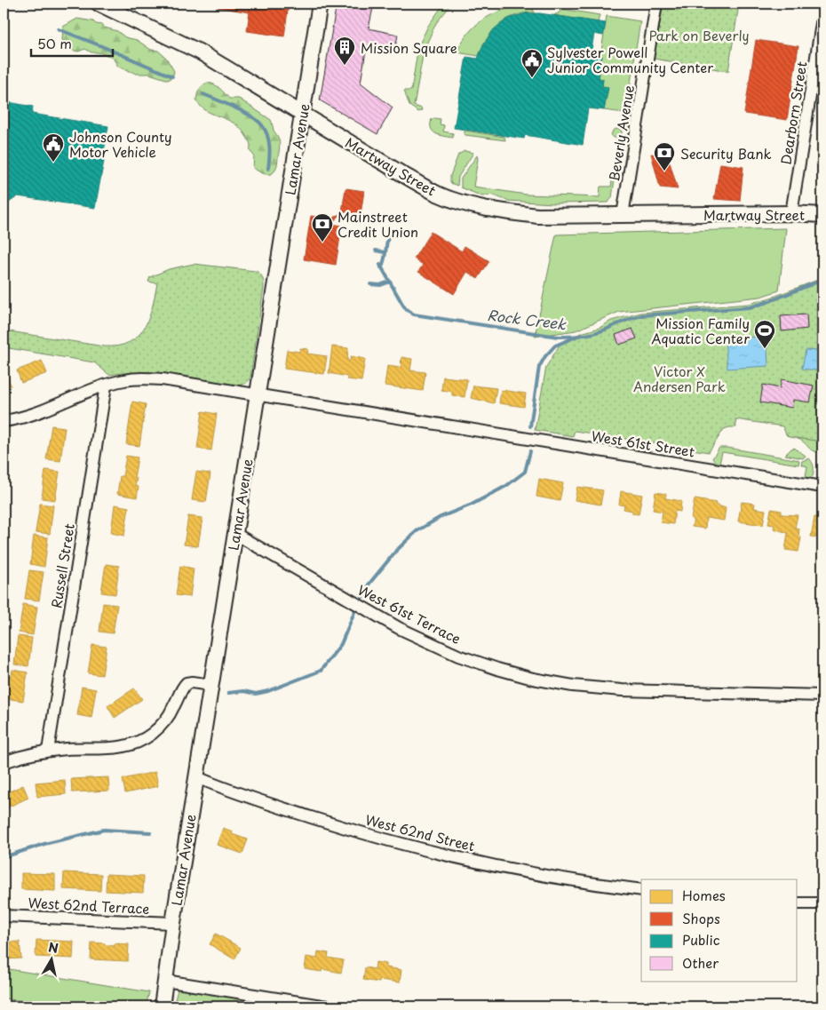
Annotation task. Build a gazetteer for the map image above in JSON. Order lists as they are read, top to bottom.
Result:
{
  "streets": {
    "street": [
      "Dearborn Street",
      "Beverly Avenue",
      "Lamar Avenue",
      "Martway Street",
      "West 61st Street",
      "Russell Street",
      "West 61st Terrace",
      "West 62nd Street",
      "West 62nd Terrace"
    ]
  },
  "crossings": [
    ["Dearborn Street", "Martway Street"],
    ["Beverly Avenue", "Martway Street"],
    ["Lamar Avenue", "Martway Street"],
    ["Lamar Avenue", "West 61st Street"],
    ["Lamar Avenue", "West 61st Terrace"],
    ["Lamar Avenue", "West 62nd Street"],
    ["Lamar Avenue", "West 62nd Terrace"]
  ],
  "water": ["Rock Creek"],
  "parks": ["Park on Beverly", "Victor X Andersen Park"],
  "places": {
    "building": ["Mission Square"],
    "public building": ["Sylvester Powell Junior Community Center", "Johnson County Motor Vehicle"],
    "bank": ["Security Bank", "Mainstreet Credit Union"],
    "sports": ["Mission Family Aquatic Center"]
  },
  "legend": [
    "Homes",
    "Shops",
    "Public",
    "Other"
  ],
  "scale_bar": "50 m",
  "north": "top"
}
